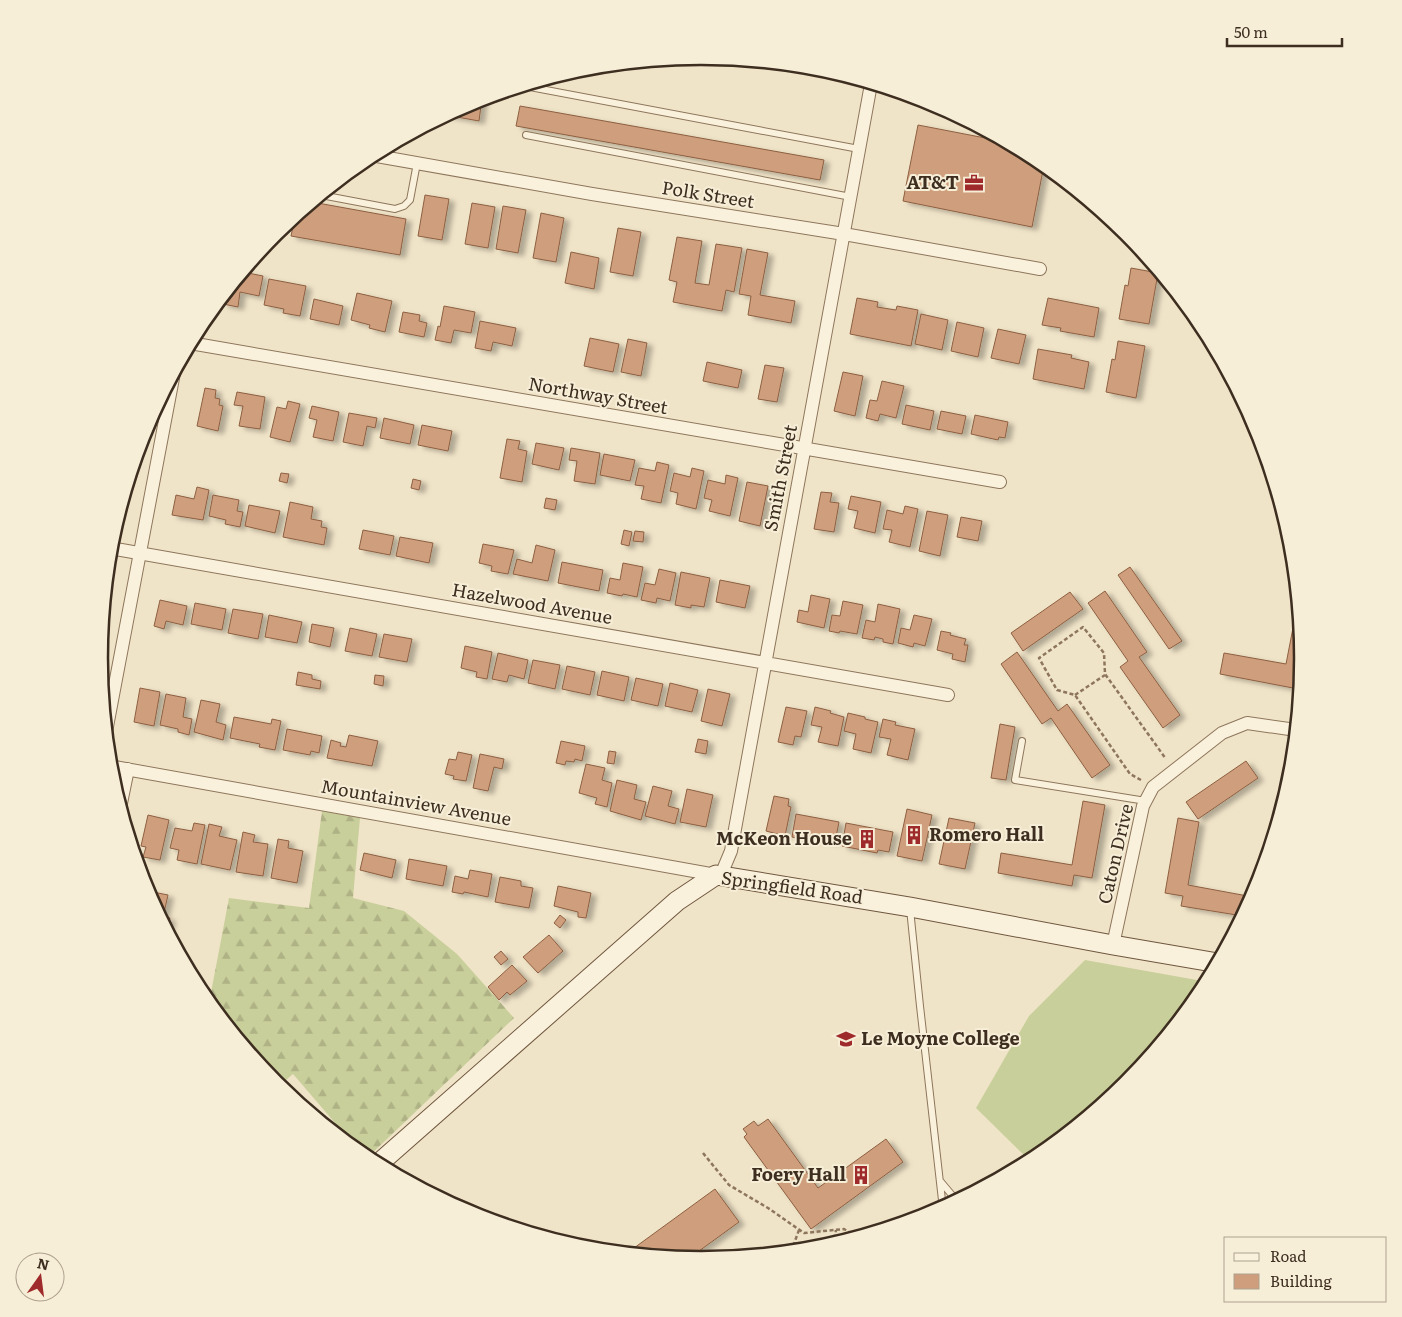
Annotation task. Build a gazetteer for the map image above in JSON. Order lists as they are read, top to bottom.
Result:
{
  "streets": {
    "street": [
      "Polk Street",
      "Northway Street",
      "Smith Street",
      "Hazelwood Avenue",
      "Mountainview Avenue",
      "Caton Drive",
      "Springfield Road"
    ]
  },
  "crossings": [
    ["Polk Street", "Smith Street"],
    ["Northway Street", "Smith Street"],
    ["Smith Street", "Hazelwood Avenue"],
    ["Smith Street", "Mountainview Avenue"],
    ["Smith Street", "Springfield Road"],
    ["Mountainview Avenue", "Springfield Road"],
    ["Caton Drive", "Springfield Road"]
  ],
  "places": {
    "office": ["AT&T"],
    "building": ["Romero Hall", "McKeon House", "Foery Hall"],
    "school or university": ["Le Moyne College"]
  },
  "legend": ["Road", "Building"],
  "scale_bar": "50 m",
  "north": "top"
}
